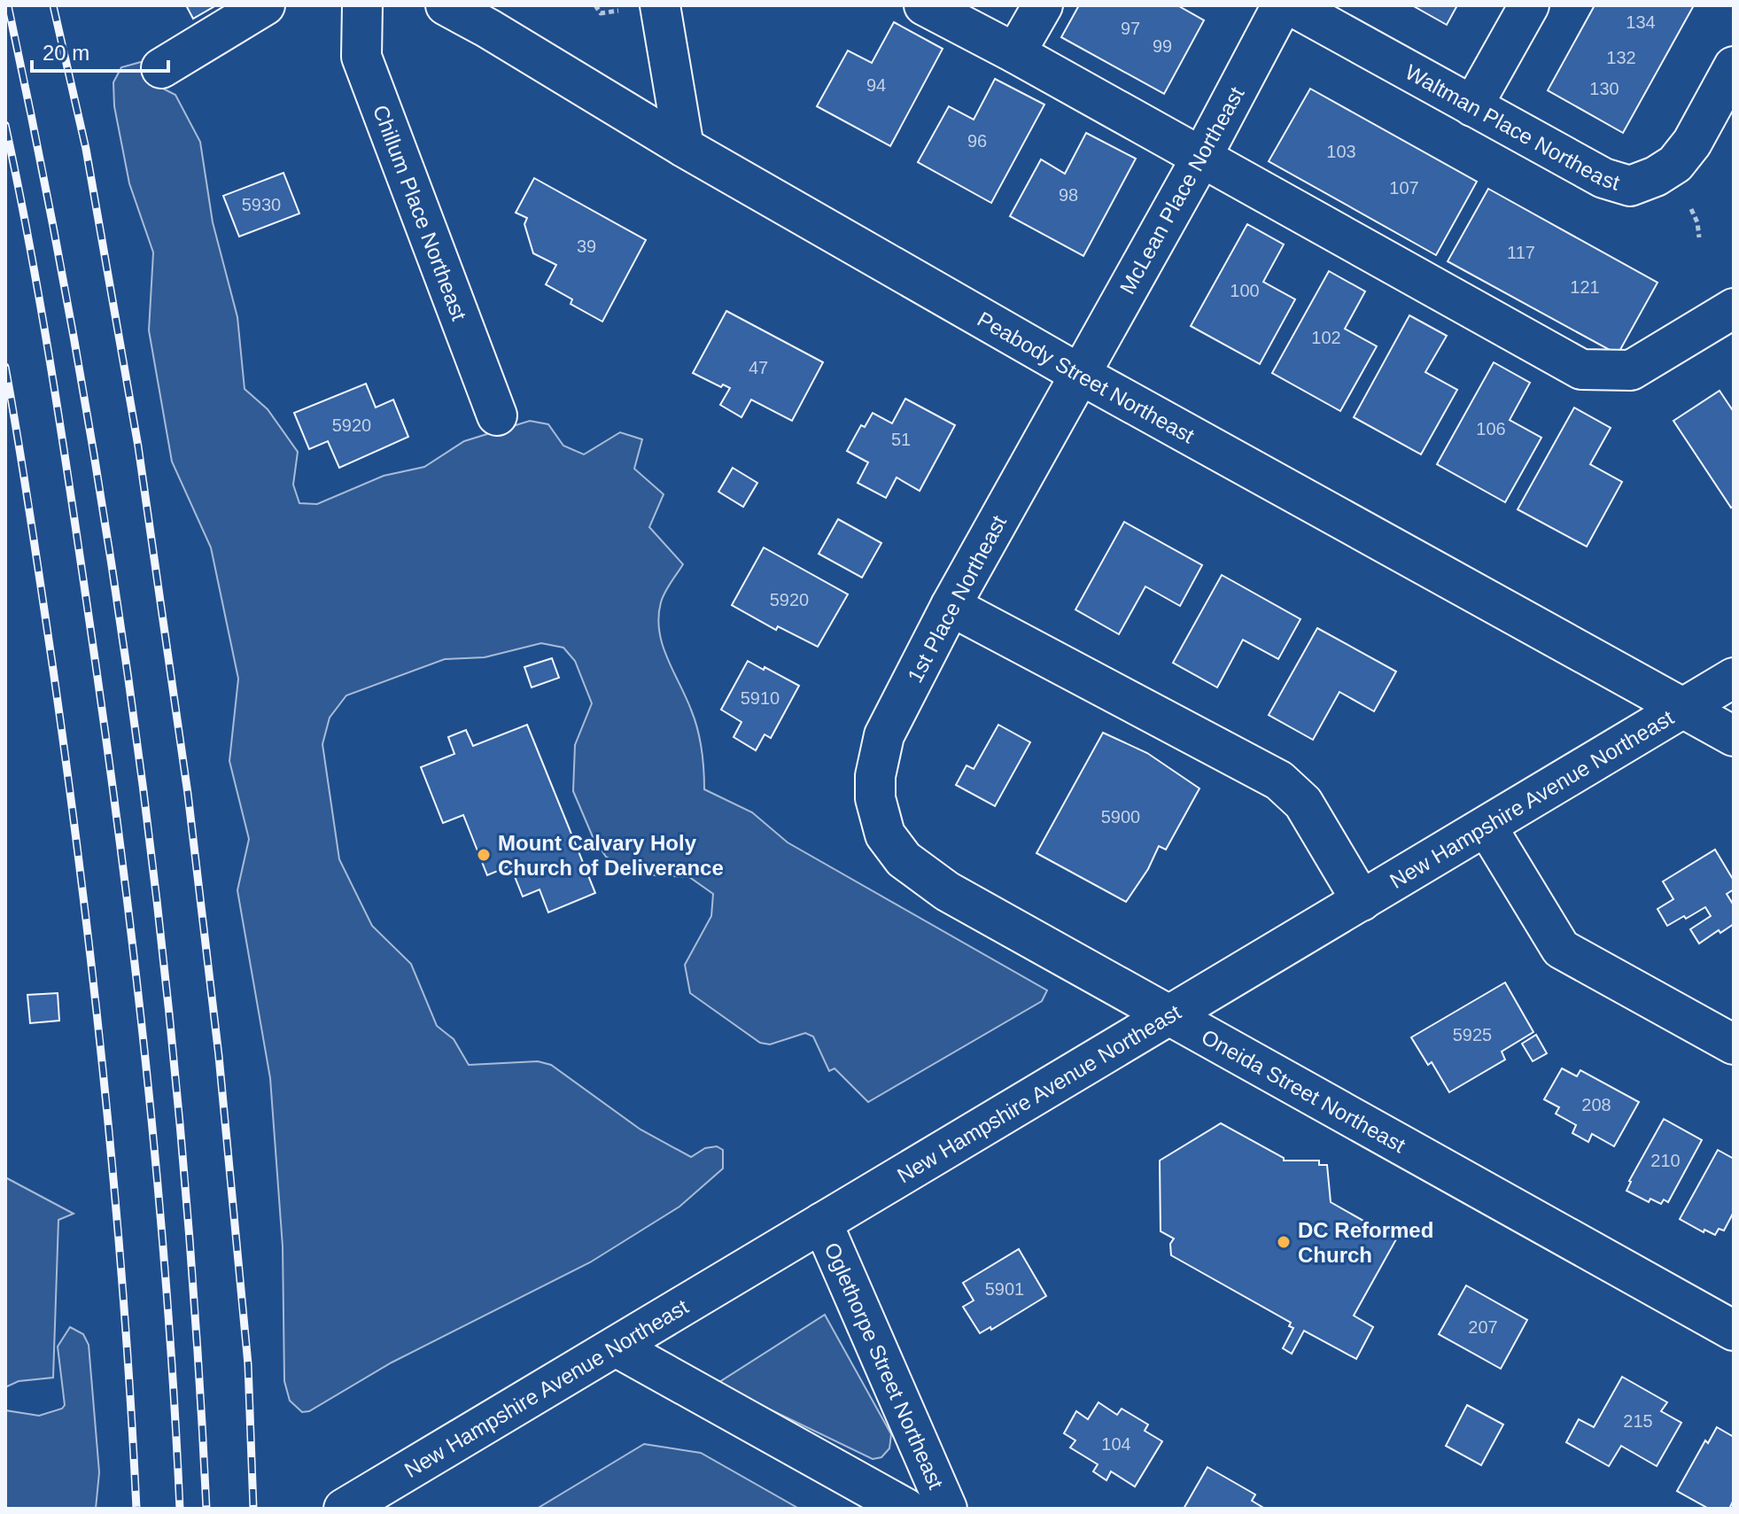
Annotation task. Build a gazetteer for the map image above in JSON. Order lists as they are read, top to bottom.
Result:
{
  "streets": {
    "street": [
      "Waltman Place Northeast",
      "McLean Place Northeast",
      "Chillum Place Northeast",
      "Peabody Street Northeast",
      "1st Place Northeast",
      "New Hampshire Avenue Northeast",
      "Oneida Street Northeast",
      "Oglethorpe Street Northeast"
    ]
  },
  "crossings": [
    ["McLean Place Northeast", "Peabody Street Northeast"],
    ["McLean Place Northeast", "1st Place Northeast"],
    ["Peabody Street Northeast", "1st Place Northeast"],
    ["Peabody Street Northeast", "New Hampshire Avenue Northeast"],
    ["1st Place Northeast", "Oneida Street Northeast"],
    ["New Hampshire Avenue Northeast", "Oneida Street Northeast"],
    ["New Hampshire Avenue Northeast", "Oglethorpe Street Northeast"]
  ],
  "places": ["Mount Calvary Holy Church of Deliverance", "DC Reformed Church"],
  "house_numbers": [
    "134",
    "97",
    "99",
    "132",
    "94",
    "130",
    "96",
    "103",
    "107",
    "98",
    "5930",
    "39",
    "117",
    "121",
    "100",
    "102",
    "47",
    "5920",
    "106",
    "51",
    "5920",
    "5910",
    "5900",
    "5925",
    "208",
    "210",
    "5901",
    "207",
    "215",
    "104"
  ],
  "scale_bar": "20 m"
}
